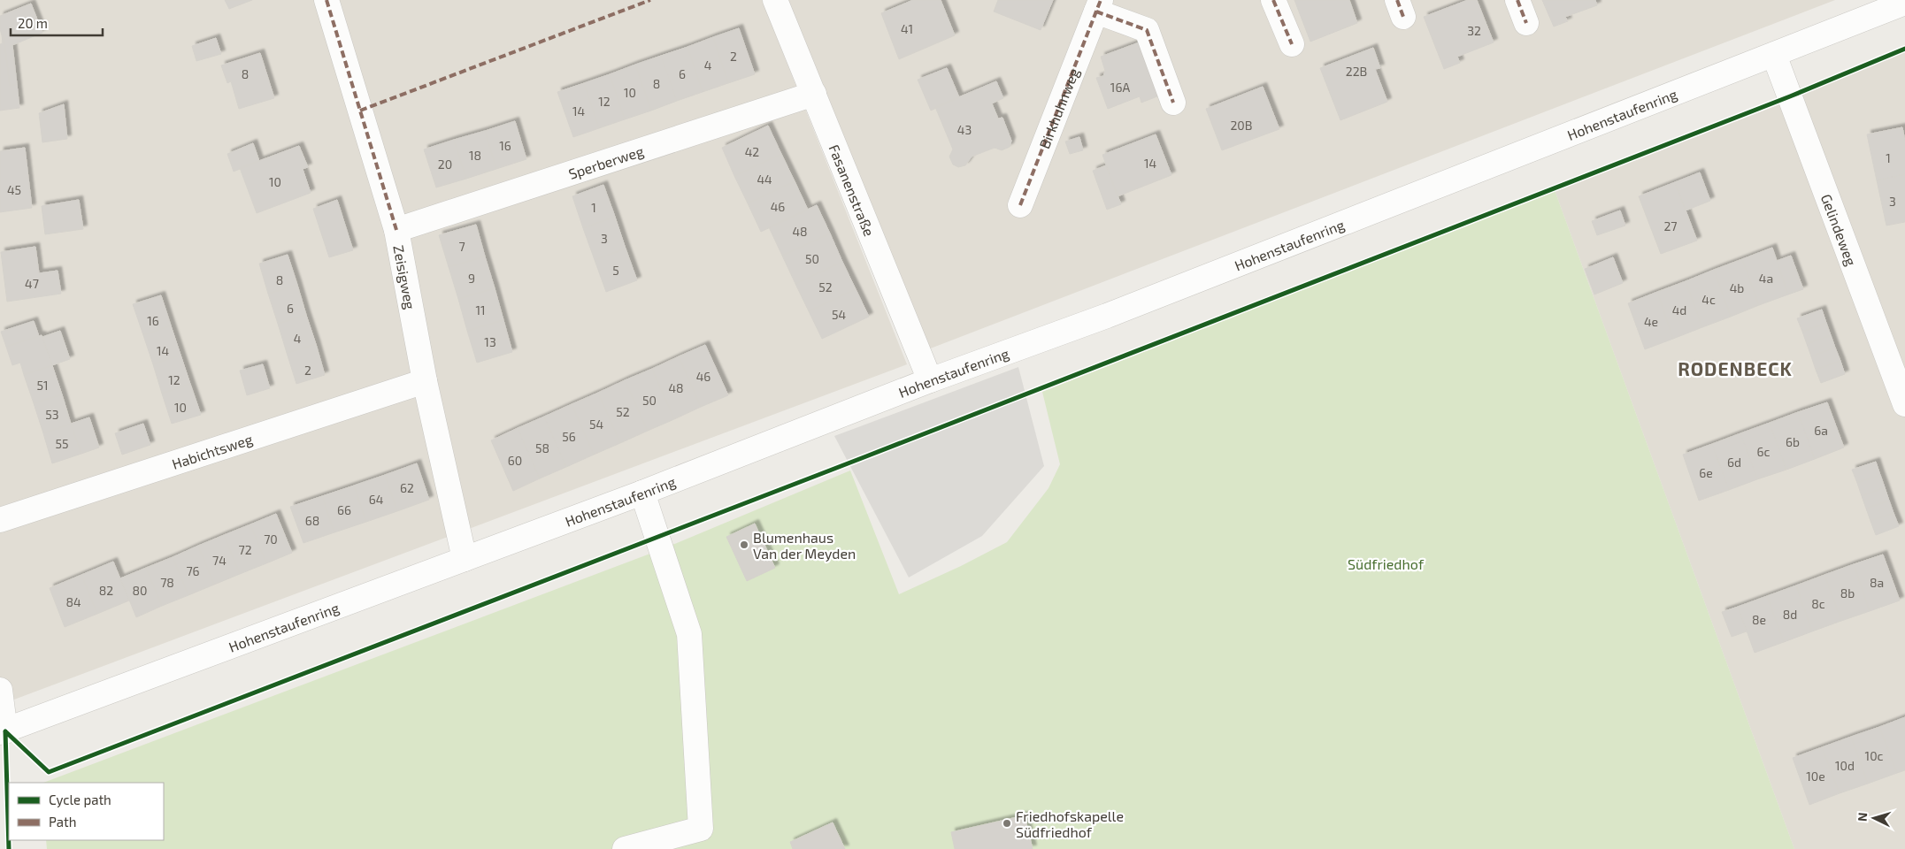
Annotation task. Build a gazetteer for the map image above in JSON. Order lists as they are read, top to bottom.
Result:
{
  "streets": {
    "street": [
      "Birkhuhnweg",
      "Hohenstaufenring",
      "Sperberweg",
      "Fasanenstraße",
      "Gelindeweg",
      "Zeisigweg",
      "Habichtsweg"
    ]
  },
  "crossings": [
    ["Hohenstaufenring", "Fasanenstraße"],
    ["Hohenstaufenring", "Gelindeweg"],
    ["Hohenstaufenring", "Zeisigweg"],
    ["Sperberweg", "Fasanenstraße"],
    ["Sperberweg", "Zeisigweg"],
    ["Zeisigweg", "Habichtsweg"]
  ],
  "districts": ["RODENBECK"],
  "parks": ["Südfriedhof"],
  "places": ["Blumenhaus Van der Meyden", "Friedhofskapelle Südfriedhof"],
  "house_numbers": [
    "41",
    "32",
    "2",
    "4",
    "22B",
    "8",
    "6",
    "8",
    "16A",
    "10",
    "12",
    "14",
    "20B",
    "43",
    "16",
    "42",
    "18",
    "1",
    "14",
    "20",
    "44",
    "10",
    "45",
    "3",
    "46",
    "1",
    "27",
    "48",
    "3",
    "7",
    "50",
    "5",
    "9",
    "4a",
    "8",
    "47",
    "52",
    "4b",
    "4c",
    "6",
    "11",
    "4d",
    "54",
    "16",
    "4e",
    "4",
    "13",
    "14",
    "2",
    "46",
    "12",
    "51",
    "48",
    "50",
    "10",
    "52",
    "53",
    "54",
    "6a",
    "56",
    "6b",
    "55",
    "58",
    "6c",
    "60",
    "6d",
    "6e",
    "62",
    "64",
    "66",
    "68",
    "70",
    "72",
    "74",
    "76",
    "78",
    "8a",
    "82",
    "80",
    "8b",
    "84",
    "8c",
    "8d",
    "8e",
    "10c",
    "10d",
    "10e"
  ],
  "legend": ["Cycle path", "Path"],
  "scale_bar": "20 m",
  "north": "left"
}
